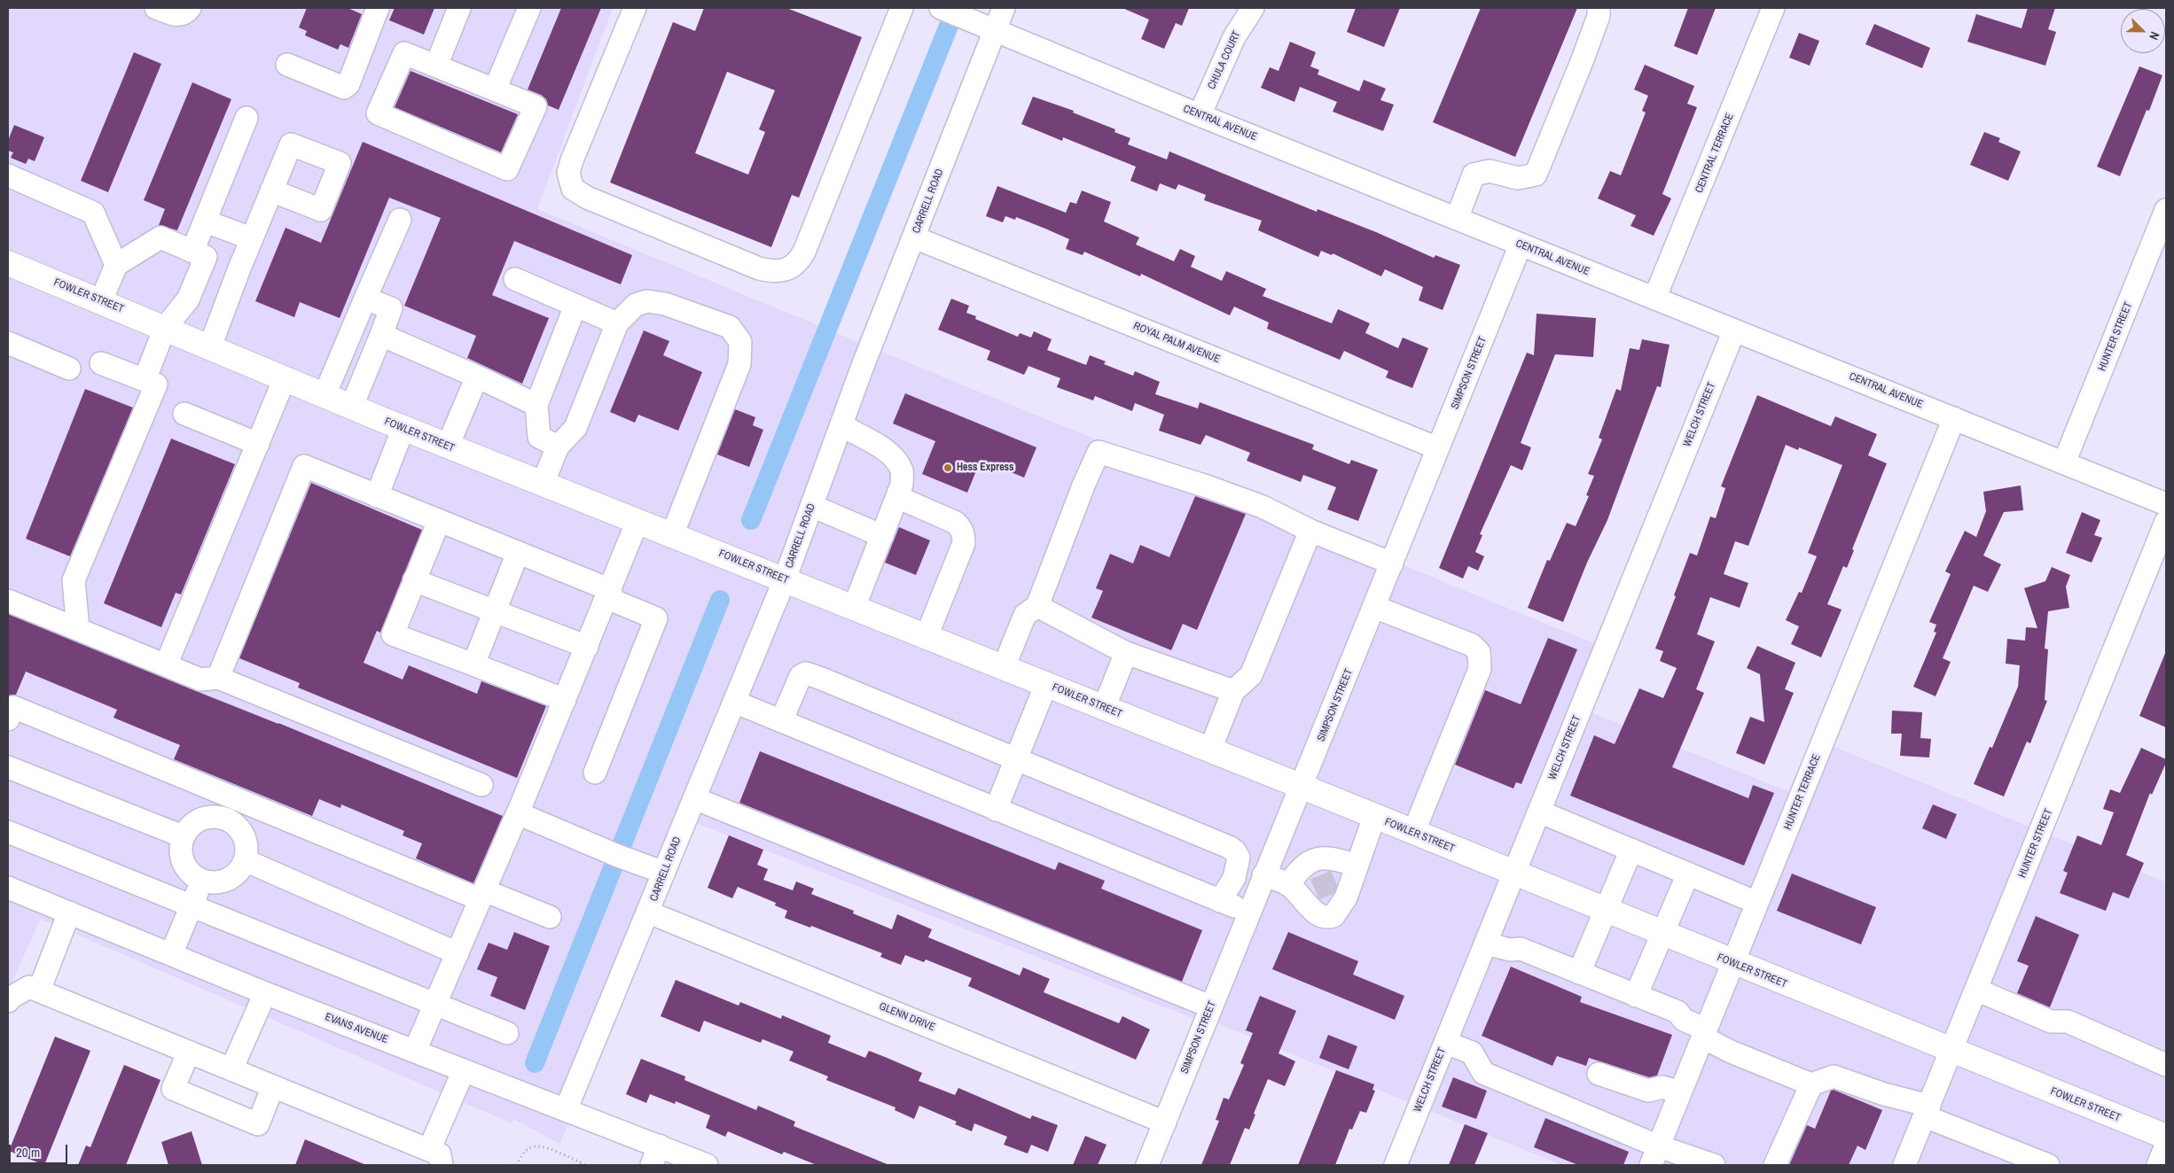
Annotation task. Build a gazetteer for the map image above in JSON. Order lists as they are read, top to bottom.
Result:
{
  "streets": {
    "main road": ["FOWLER STREET"],
    "street": [
      "CHULA COURT",
      "CENTRAL AVENUE",
      "CENTRAL TERRACE",
      "CARRELL ROAD",
      "HUNTER STREET",
      "ROYAL PALM AVENUE",
      "SIMPSON STREET",
      "WELCH STREET",
      "HUNTER TERRACE",
      "GLENN DRIVE",
      "EVANS AVENUE"
    ]
  },
  "crossings": [
    ["CHULA COURT", "CENTRAL AVENUE"],
    ["CENTRAL AVENUE", "CENTRAL TERRACE"],
    ["CENTRAL AVENUE", "CARRELL ROAD"],
    ["CENTRAL AVENUE", "HUNTER STREET"],
    ["CENTRAL AVENUE", "SIMPSON STREET"],
    ["CENTRAL AVENUE", "WELCH STREET"],
    ["CENTRAL AVENUE", "HUNTER TERRACE"],
    ["CARRELL ROAD", "FOWLER STREET"],
    ["CARRELL ROAD", "ROYAL PALM AVENUE"],
    ["CARRELL ROAD", "GLENN DRIVE"],
    ["CARRELL ROAD", "EVANS AVENUE"],
    ["FOWLER STREET", "HUNTER STREET"],
    ["FOWLER STREET", "SIMPSON STREET"],
    ["FOWLER STREET", "WELCH STREET"],
    ["FOWLER STREET", "HUNTER TERRACE"],
    ["ROYAL PALM AVENUE", "SIMPSON STREET"],
    ["SIMPSON STREET", "GLENN DRIVE"]
  ],
  "places": ["Hess Express"],
  "scale_bar": "20 m",
  "north": "bottom right"
}
